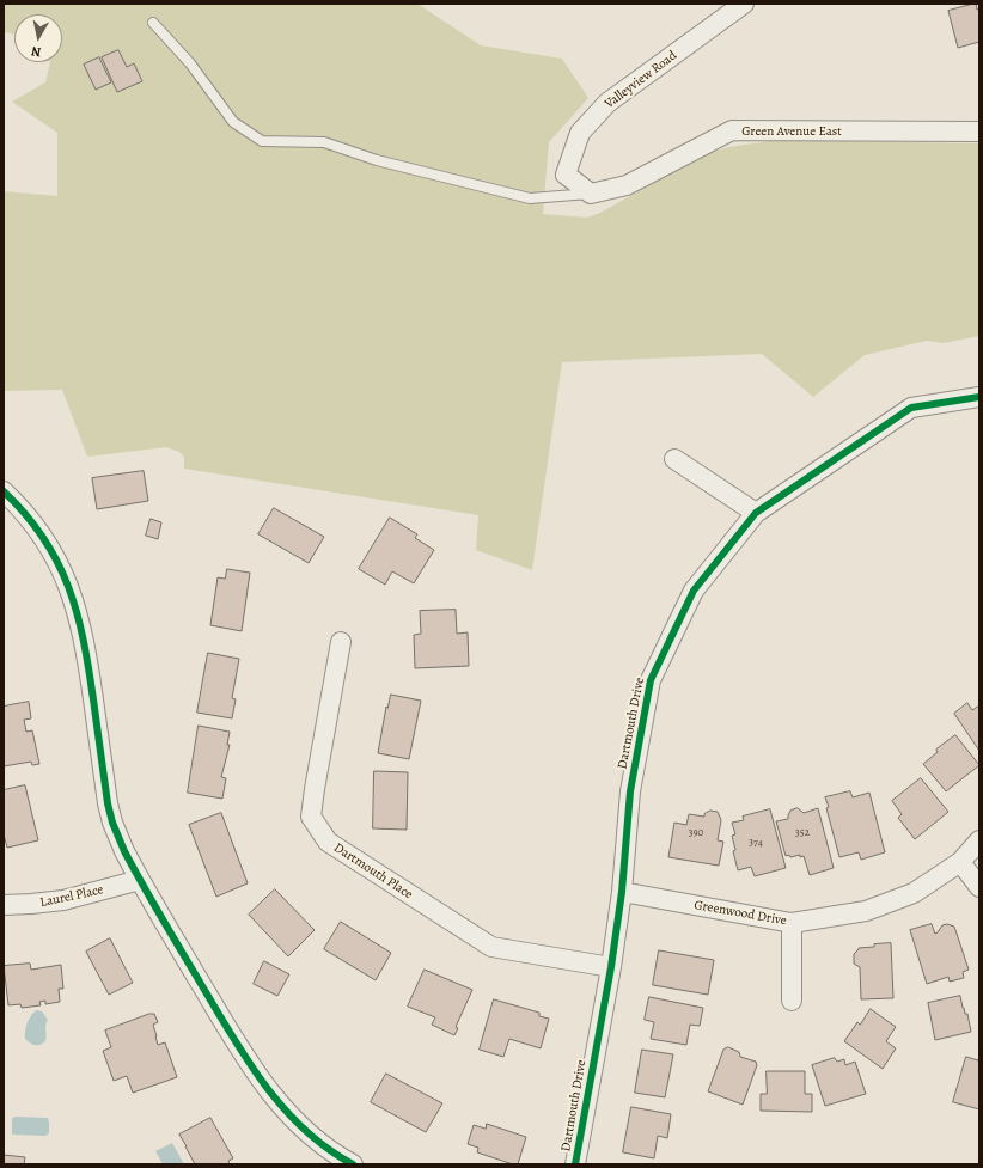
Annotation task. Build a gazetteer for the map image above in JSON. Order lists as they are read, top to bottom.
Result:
{
  "streets": {
    "street": [
      "Valleyview Road",
      "Green Avenue East",
      "Dartmouth Drive",
      "Dartmouth Place",
      "Laurel Place",
      "Greenwood Drive"
    ]
  },
  "crossings": [
    ["Valleyview Road", "Green Avenue East"],
    ["Dartmouth Drive", "Dartmouth Place"],
    ["Dartmouth Drive", "Greenwood Drive"]
  ],
  "house_numbers": ["390", "352", "374"],
  "north": "bottom"
}
